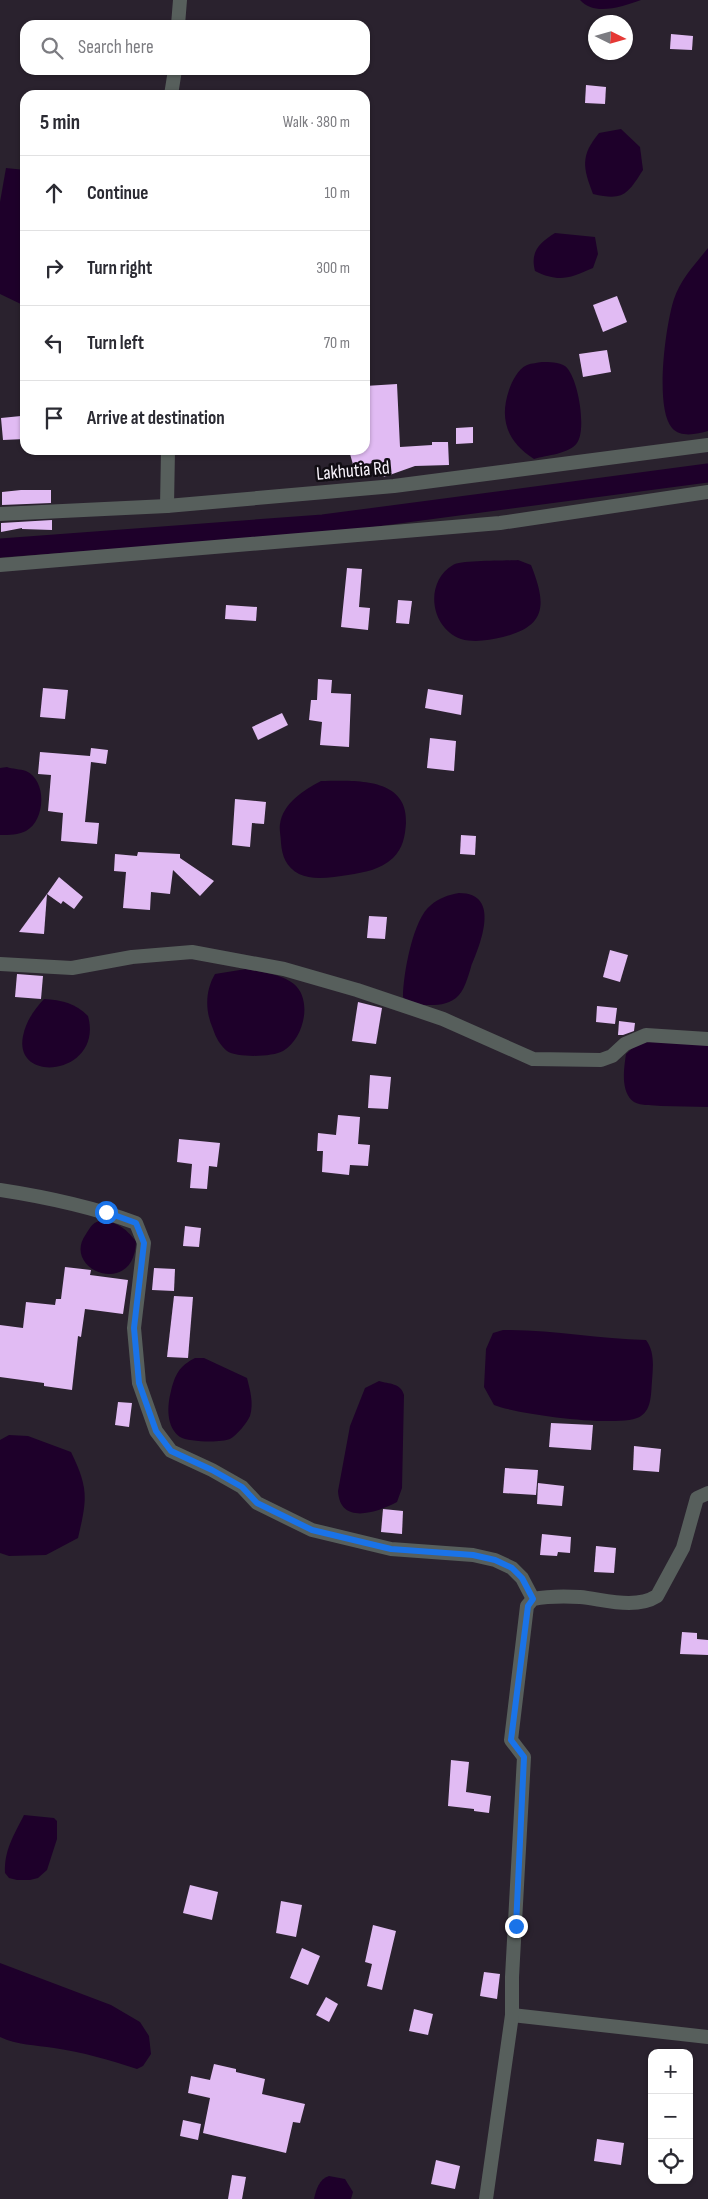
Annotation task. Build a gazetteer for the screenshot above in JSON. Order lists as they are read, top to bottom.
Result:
{
  "streets": {
    "street": ["Lakhutia Rd"]
  },
  "north": "right",
  "page": {
    "search": "Search here",
    "heading": ["5 min", "Walk · 380 m"],
    "list": [
      ["Continue", "10 m"],
      ["Turn right", "300 m"],
      ["Turn left", "70 m"],
      "Arrive at destination"
    ],
    "map_buttons": ["+", "−"]
  }
}
